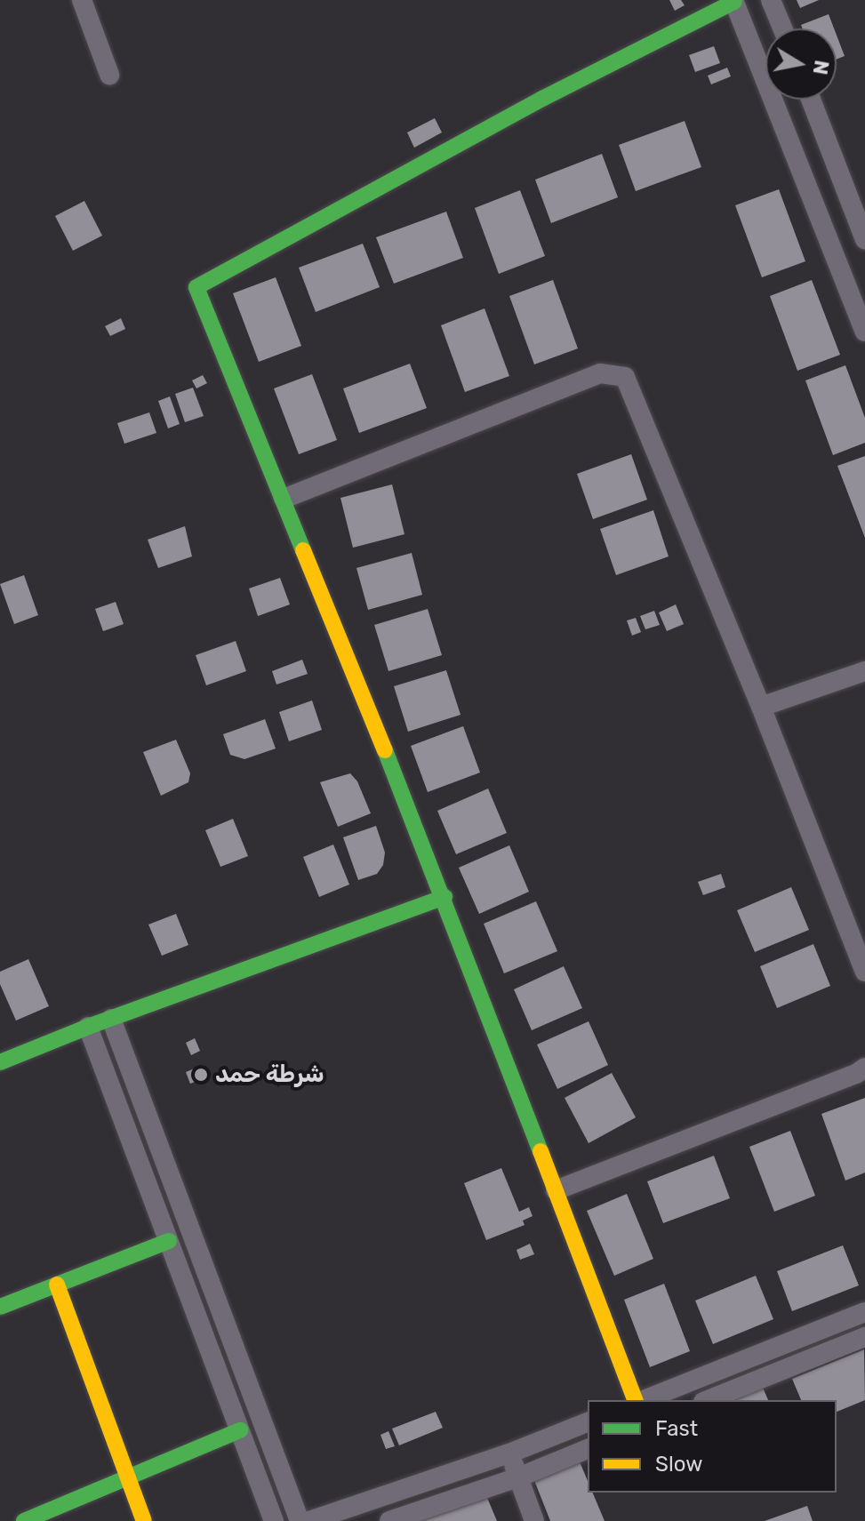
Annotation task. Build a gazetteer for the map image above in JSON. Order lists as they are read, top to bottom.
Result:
{
  "places": ["شرطة حمد"],
  "legend": ["Fast", "Slow"],
  "north": "right"
}
